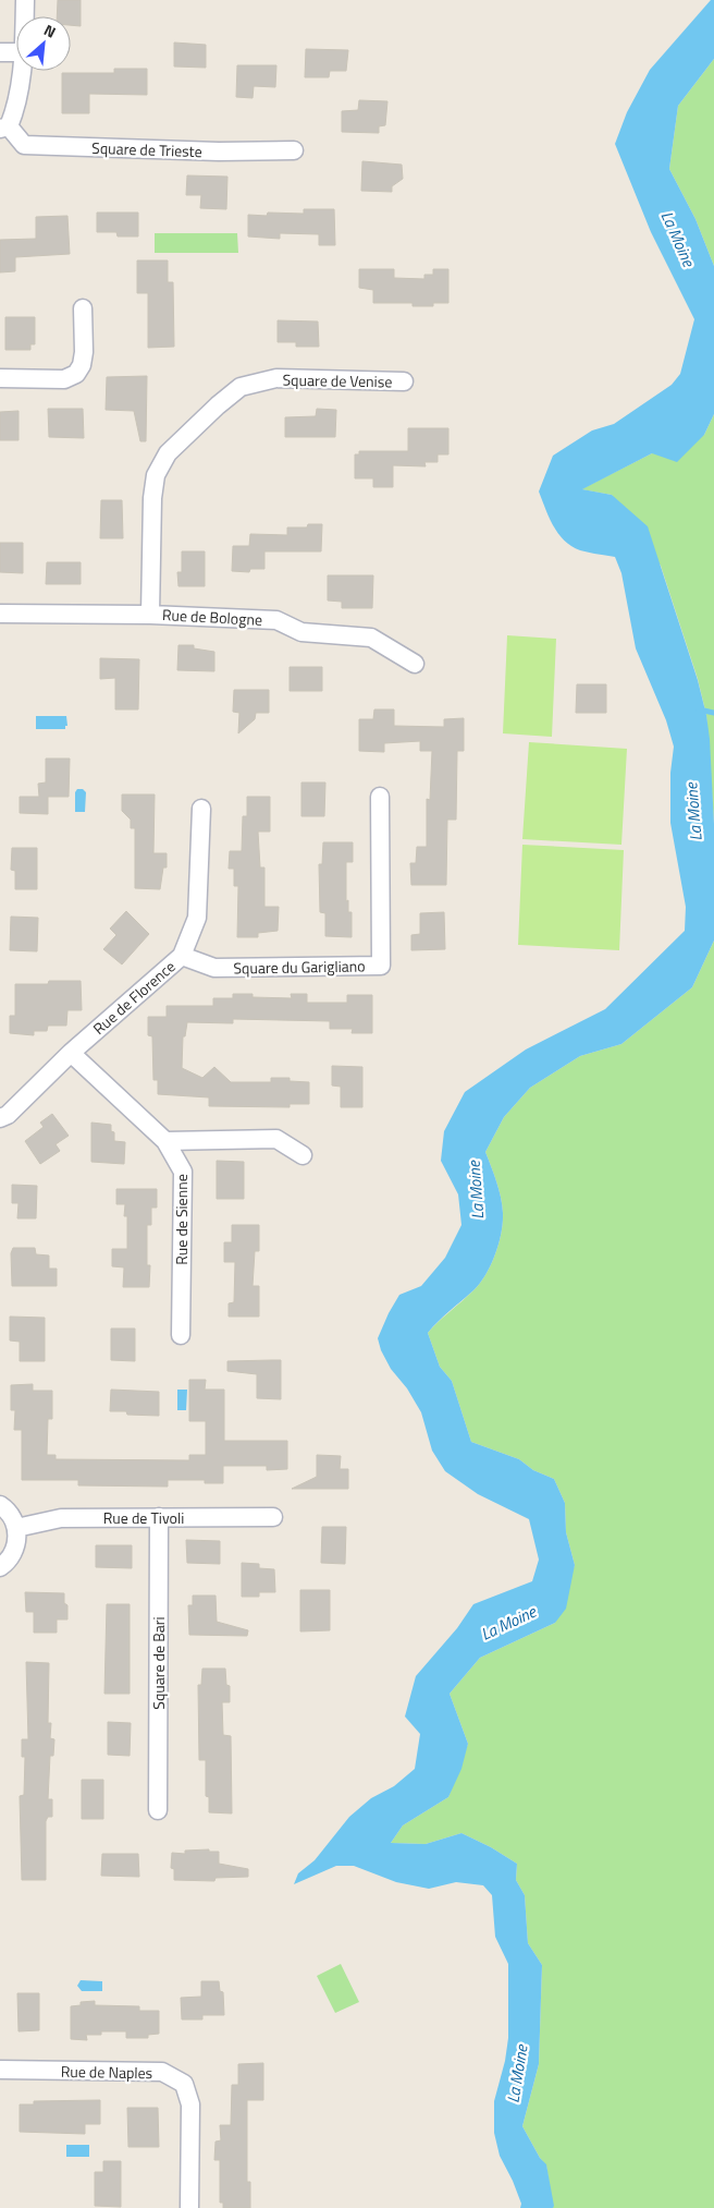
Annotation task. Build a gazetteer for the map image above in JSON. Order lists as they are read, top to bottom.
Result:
{
  "streets": {
    "street": [
      "Square de Trieste",
      "Square de Venise",
      "Rue de Bologne",
      "Square du Garigliano",
      "Rue de Florence",
      "Rue de Sienne",
      "Rue de Tivoli",
      "Square de Bari",
      "Rue de Naples"
    ]
  },
  "crossings": [
    ["Square de Venise", "Rue de Bologne"],
    ["Square du Garigliano", "Rue de Florence"],
    ["Rue de Florence", "Rue de Sienne"],
    ["Rue de Tivoli", "Square de Bari"]
  ],
  "water": ["La Moine"],
  "north": "top right"
}
